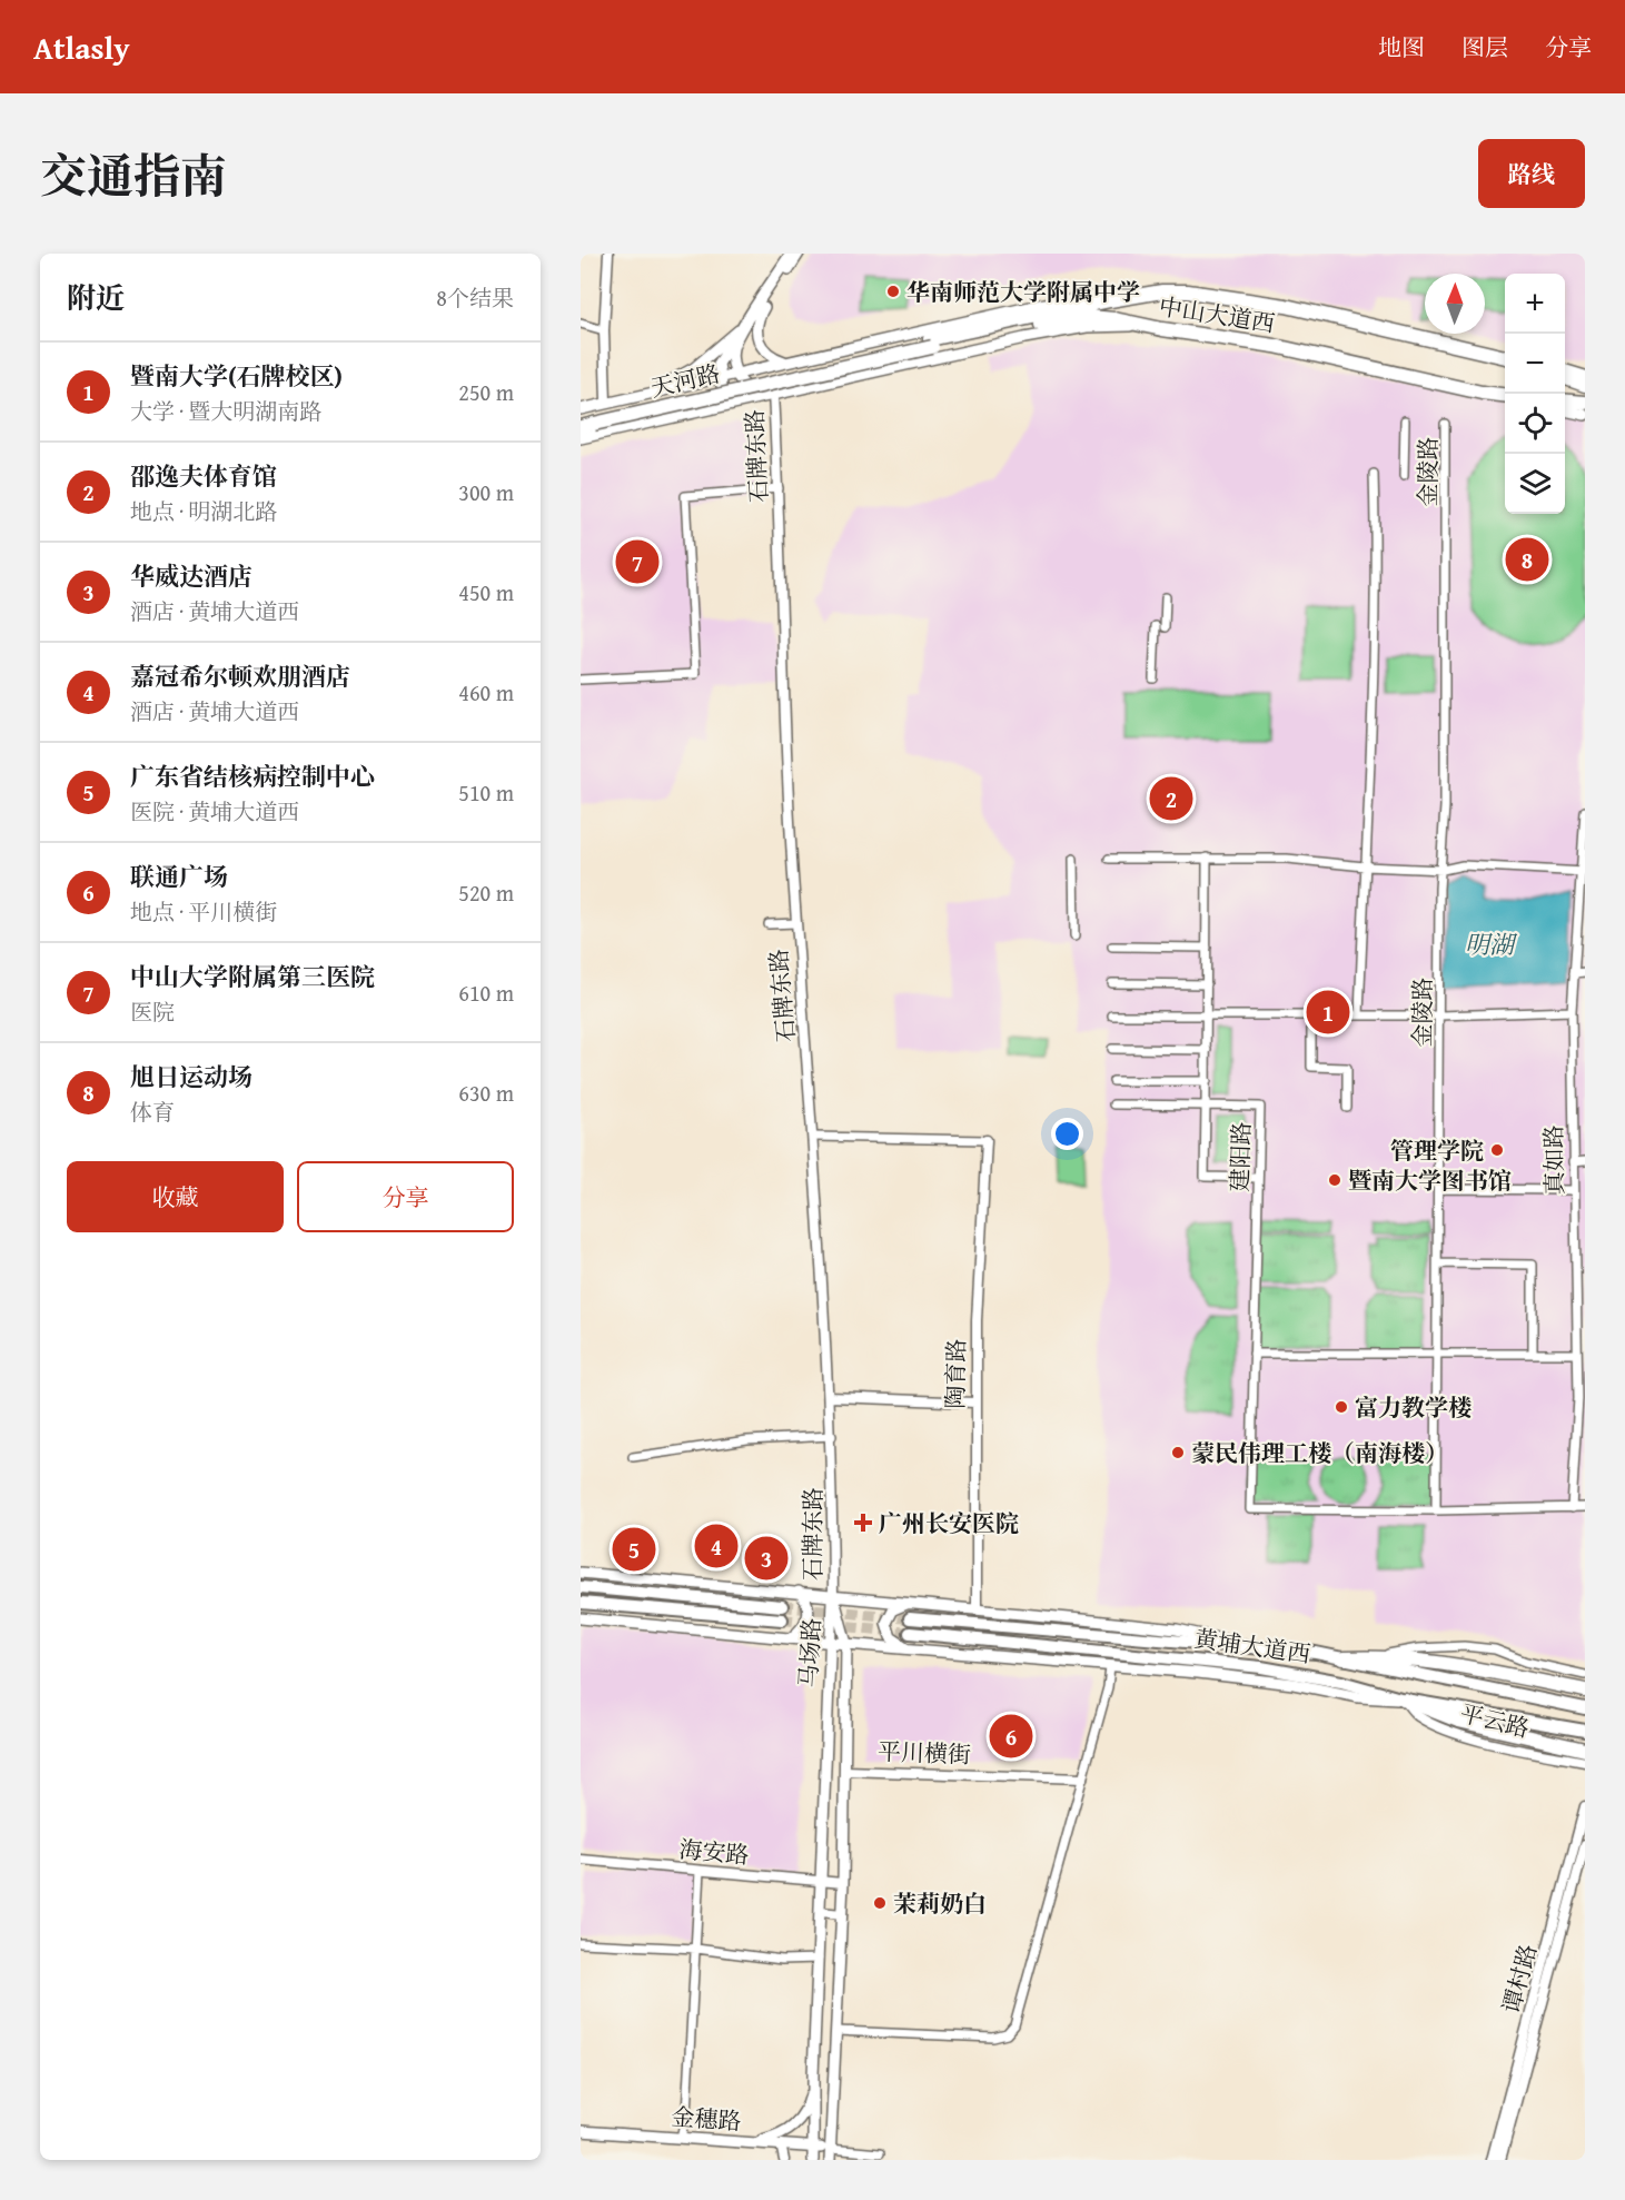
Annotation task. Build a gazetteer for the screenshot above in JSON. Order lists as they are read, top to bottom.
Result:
{
  "streets": {
    "highway": ["中山大道西", "天河路"],
    "main road": ["黄埔大道西", "马场路", "金穗路"],
    "street": [
      "石牌东路",
      "金陵路",
      "建阳路",
      "真如路",
      "陶育路",
      "平云路",
      "平川横街",
      "海安路",
      "谭村路"
    ]
  },
  "crossings": [
    ["中山大道西", "天河路"],
    ["石牌东路", "马场路"],
    ["金陵路", "建阳路"],
    ["黄埔大道西", "平云路"],
    ["马场路", "平川横街"],
    ["马场路", "海安路"],
    ["马场路", "金穗路"]
  ],
  "water": ["明湖"],
  "places": {
    "other": [
      "华南师范大学附属中学",
      "管理学院",
      "暨南大学图书馆",
      "富力教学楼",
      "蒙民伟理工楼（南海楼）",
      "茉莉奶白"
    ],
    "health": ["广州长安医院"]
  },
  "north": "top",
  "page": {
    "header": "Atlasly",
    "nav": ["地图", "图层", "分享"],
    "title": "交通指南",
    "buttons": [
      "路线",
      ["收藏", "分享"]
    ],
    "heading": ["附近", "8个结果"],
    "map_buttons": ["+", "−"],
    "list": [
      {
        "mark": "1",
        "name": "暨南大学(石牌校区)",
        "note": "大学 · 暨大明湖南路",
        "value": "250 m"
      },
      {
        "mark": "2",
        "name": "邵逸夫体育馆",
        "note": "地点 · 明湖北路",
        "value": "300 m"
      },
      {
        "mark": "3",
        "name": "华威达酒店",
        "note": "酒店 · 黄埔大道西",
        "value": "450 m"
      },
      {
        "mark": "4",
        "name": "嘉冠希尔顿欢朋酒店",
        "note": "酒店 · 黄埔大道西",
        "value": "460 m"
      },
      {
        "mark": "5",
        "name": "广东省结核病控制中心",
        "note": "医院 · 黄埔大道西",
        "value": "510 m"
      },
      {
        "mark": "6",
        "name": "联通广场",
        "note": "地点 · 平川横街",
        "value": "520 m"
      },
      {
        "mark": "7",
        "name": "中山大学附属第三医院",
        "note": "医院",
        "value": "610 m"
      },
      {
        "mark": "8",
        "name": "旭日运动场",
        "note": "体育",
        "value": "630 m"
      }
    ],
    "pins": [
      "8",
      "7",
      "2",
      "1",
      "4",
      "5",
      "3",
      "6"
    ]
  }
}
